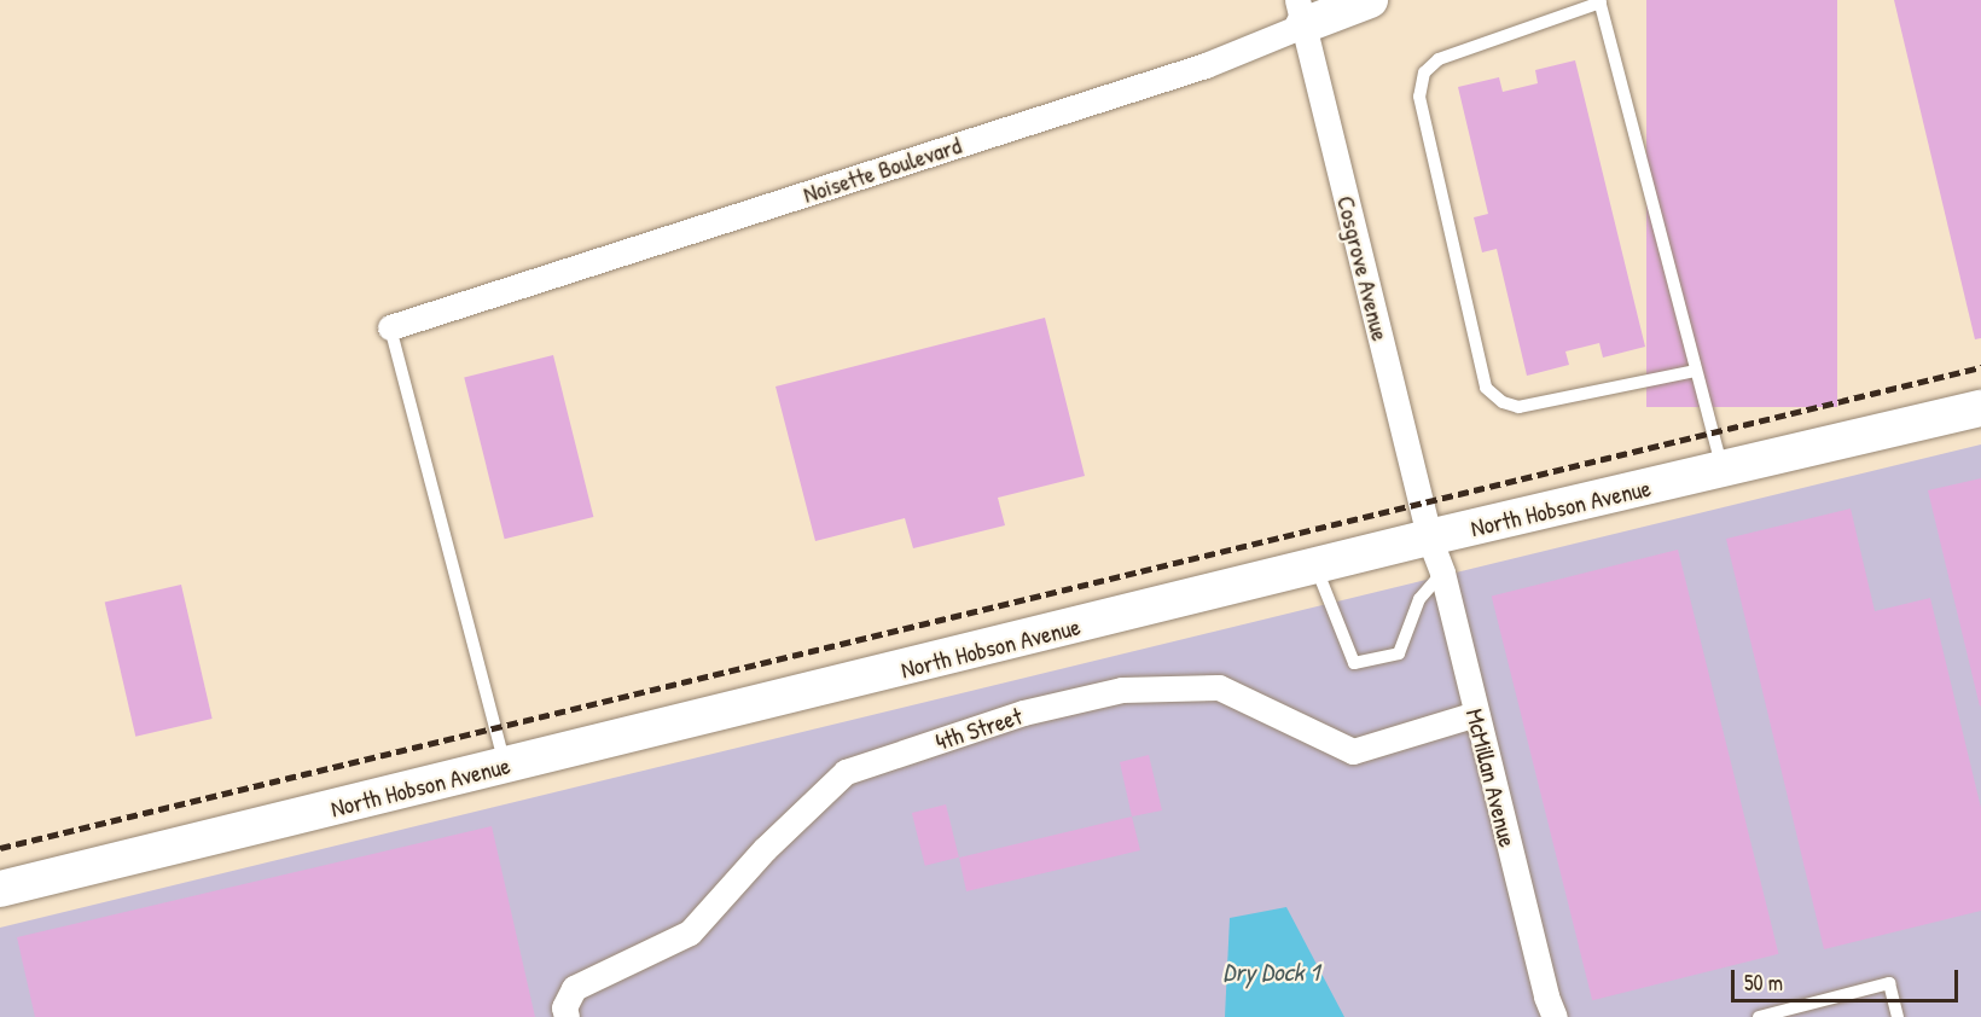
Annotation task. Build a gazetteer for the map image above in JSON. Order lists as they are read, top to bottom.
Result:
{
  "streets": {
    "street": [
      "Noisette Boulevard",
      "Cosgrove Avenue",
      "North Hobson Avenue",
      "4th Street",
      "McMillan Avenue"
    ]
  },
  "crossings": [
    ["Noisette Boulevard", "Cosgrove Avenue"],
    ["Cosgrove Avenue", "North Hobson Avenue"],
    ["Cosgrove Avenue", "McMillan Avenue"],
    ["North Hobson Avenue", "McMillan Avenue"],
    ["4th Street", "McMillan Avenue"]
  ],
  "water": ["Dry Dock 1"],
  "scale_bar": "50 m"
}
